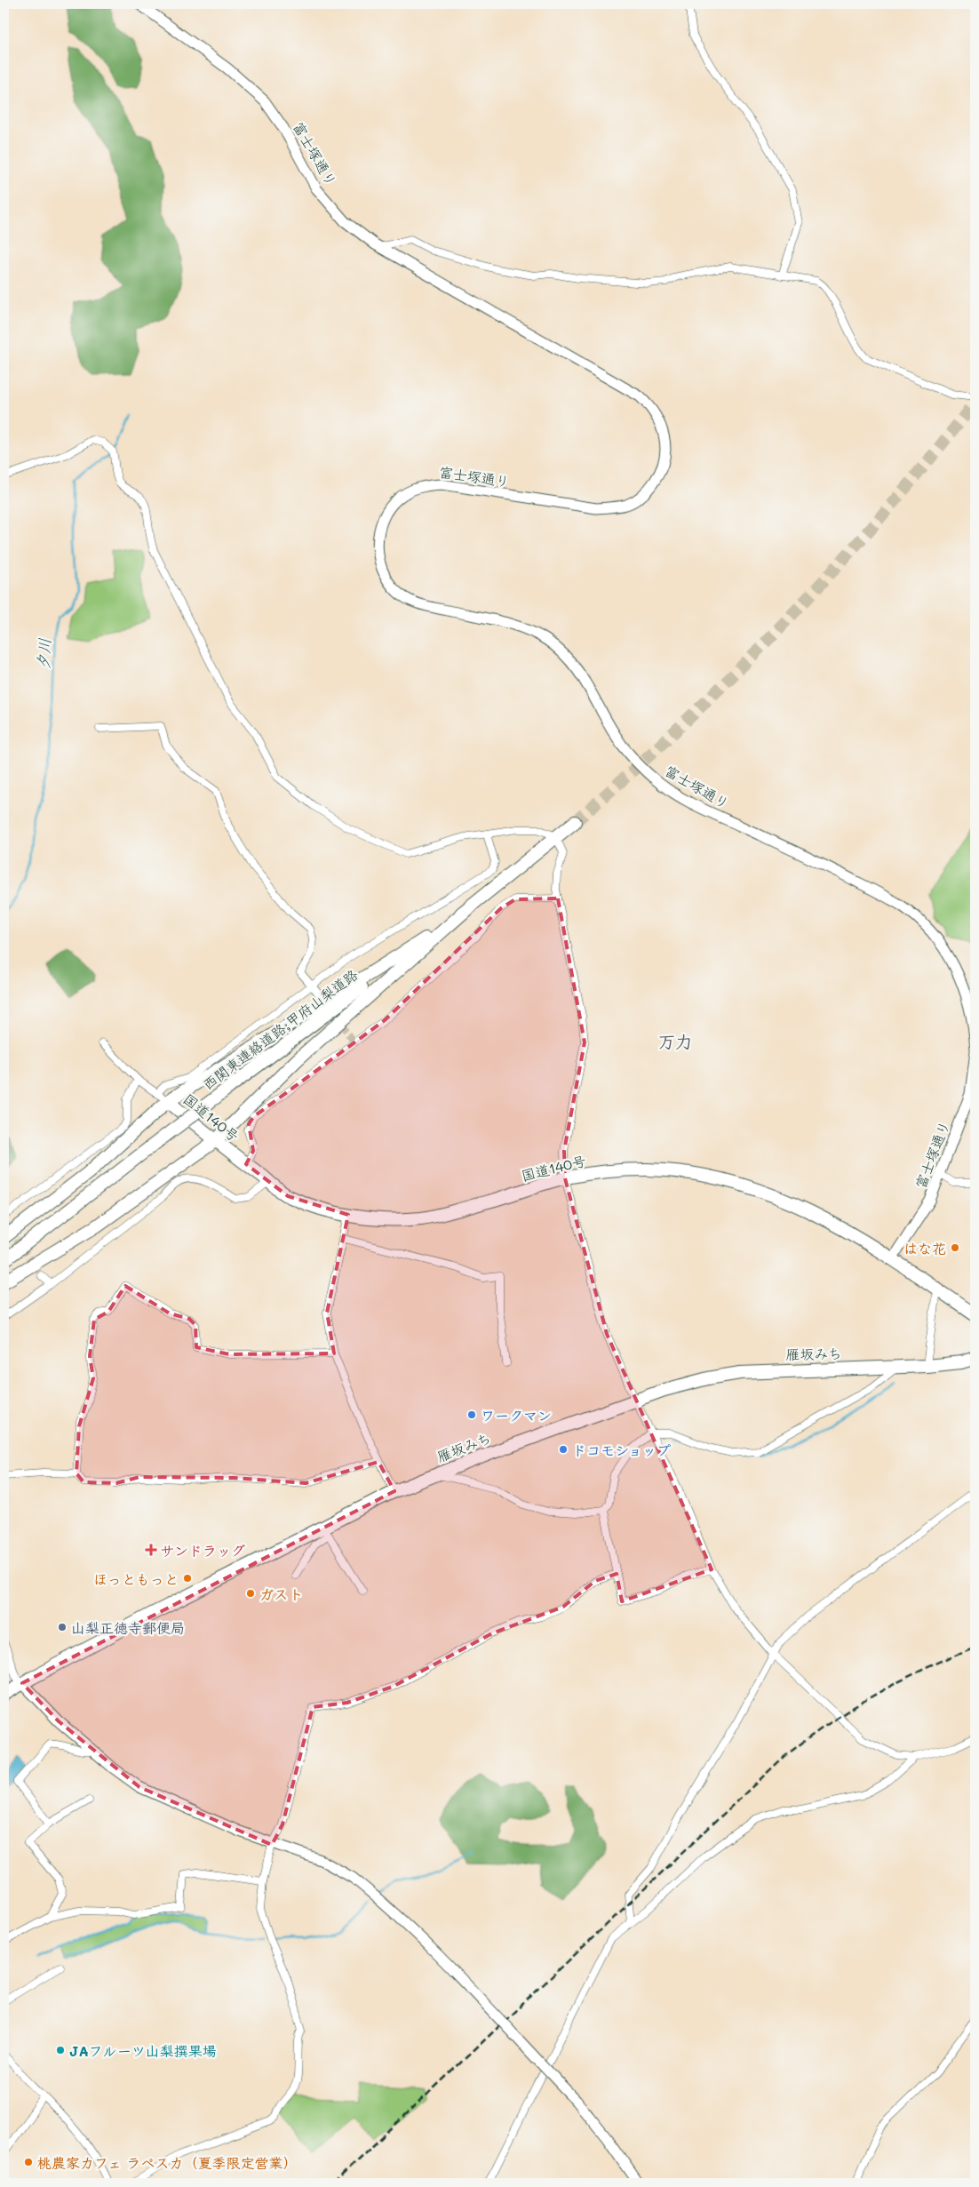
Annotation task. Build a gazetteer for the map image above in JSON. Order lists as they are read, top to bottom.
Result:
{
  "streets": {
    "highway": ["西関東連絡道路;甲府山梨道路", "国道140号", "雁坂みち"],
    "street": ["富士塚通り"]
  },
  "crossings": [
    ["富士塚通り", "国道140号"]
  ],
  "districts": ["万力"],
  "water": ["夕川"],
  "places": {
    "other": [
      "はな花",
      "ワークマン",
      "ドコモショップ",
      "ほっともっと",
      "ガスト",
      "山梨正徳寺郵便局",
      "JAフルーツ山梨撰果場",
      "桃農家カフェ ラペスカ（夏季限定営業）"
    ],
    "health": ["サンドラッグ"]
  }
}
